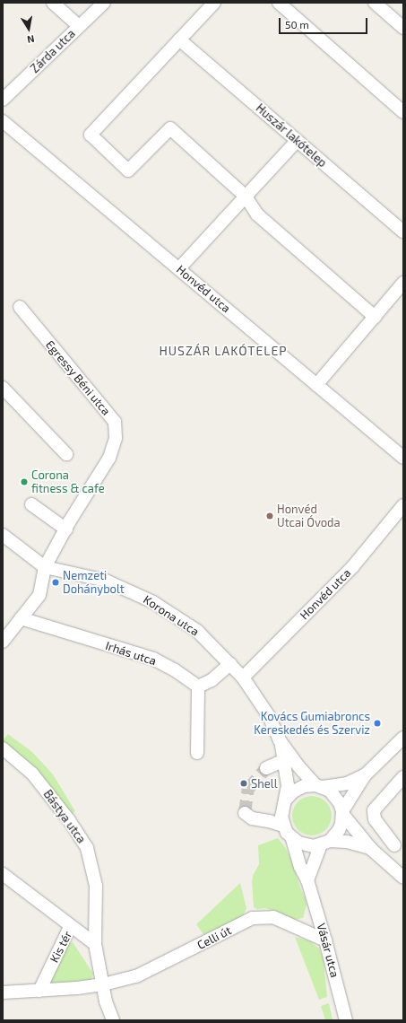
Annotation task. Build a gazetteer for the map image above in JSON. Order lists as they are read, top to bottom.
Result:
{
  "streets": {
    "street": [
      "Zárda utca",
      "Huszár lakótelep",
      "Honvéd utca",
      "Egressy Béni utca",
      "Korona utca",
      "Irhás utca",
      "Bástya utca",
      "Celli út",
      "Kis tér",
      "Vásár utca"
    ]
  },
  "crossings": [
    ["Honvéd utca", "Korona utca"],
    ["Egressy Béni utca", "Korona utca"],
    ["Egressy Béni utca", "Irhás utca"],
    ["Korona utca", "Vásár utca"],
    ["Bástya utca", "Kis tér"],
    ["Celli út", "Vásár utca"]
  ],
  "districts": ["HUSZÁR LAKÓTELEP"],
  "places": [
    "Corona fitness & cafe",
    "Honvéd Utcai Óvoda",
    "Nemzeti Dohánybolt",
    "Kovács Gumiabroncs Kereskedés és Szerviz",
    "Shell"
  ],
  "scale_bar": "50 m",
  "north": "bottom"
}
